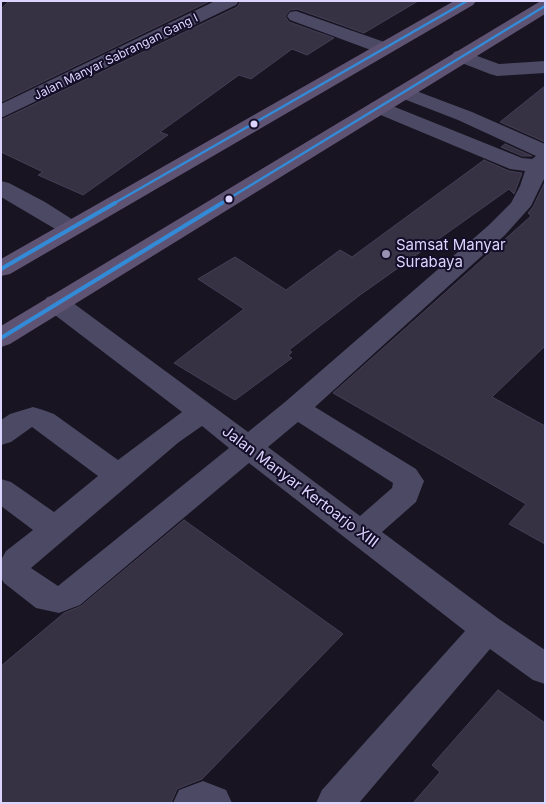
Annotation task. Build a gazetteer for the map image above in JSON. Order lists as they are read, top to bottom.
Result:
{
  "streets": {
    "street": ["Jalan Manyar Sabrangan Gang I", "Jalan Manyar Kertoarjo XIII"]
  },
  "places": ["Samsat Manyar Surabaya"]
}
